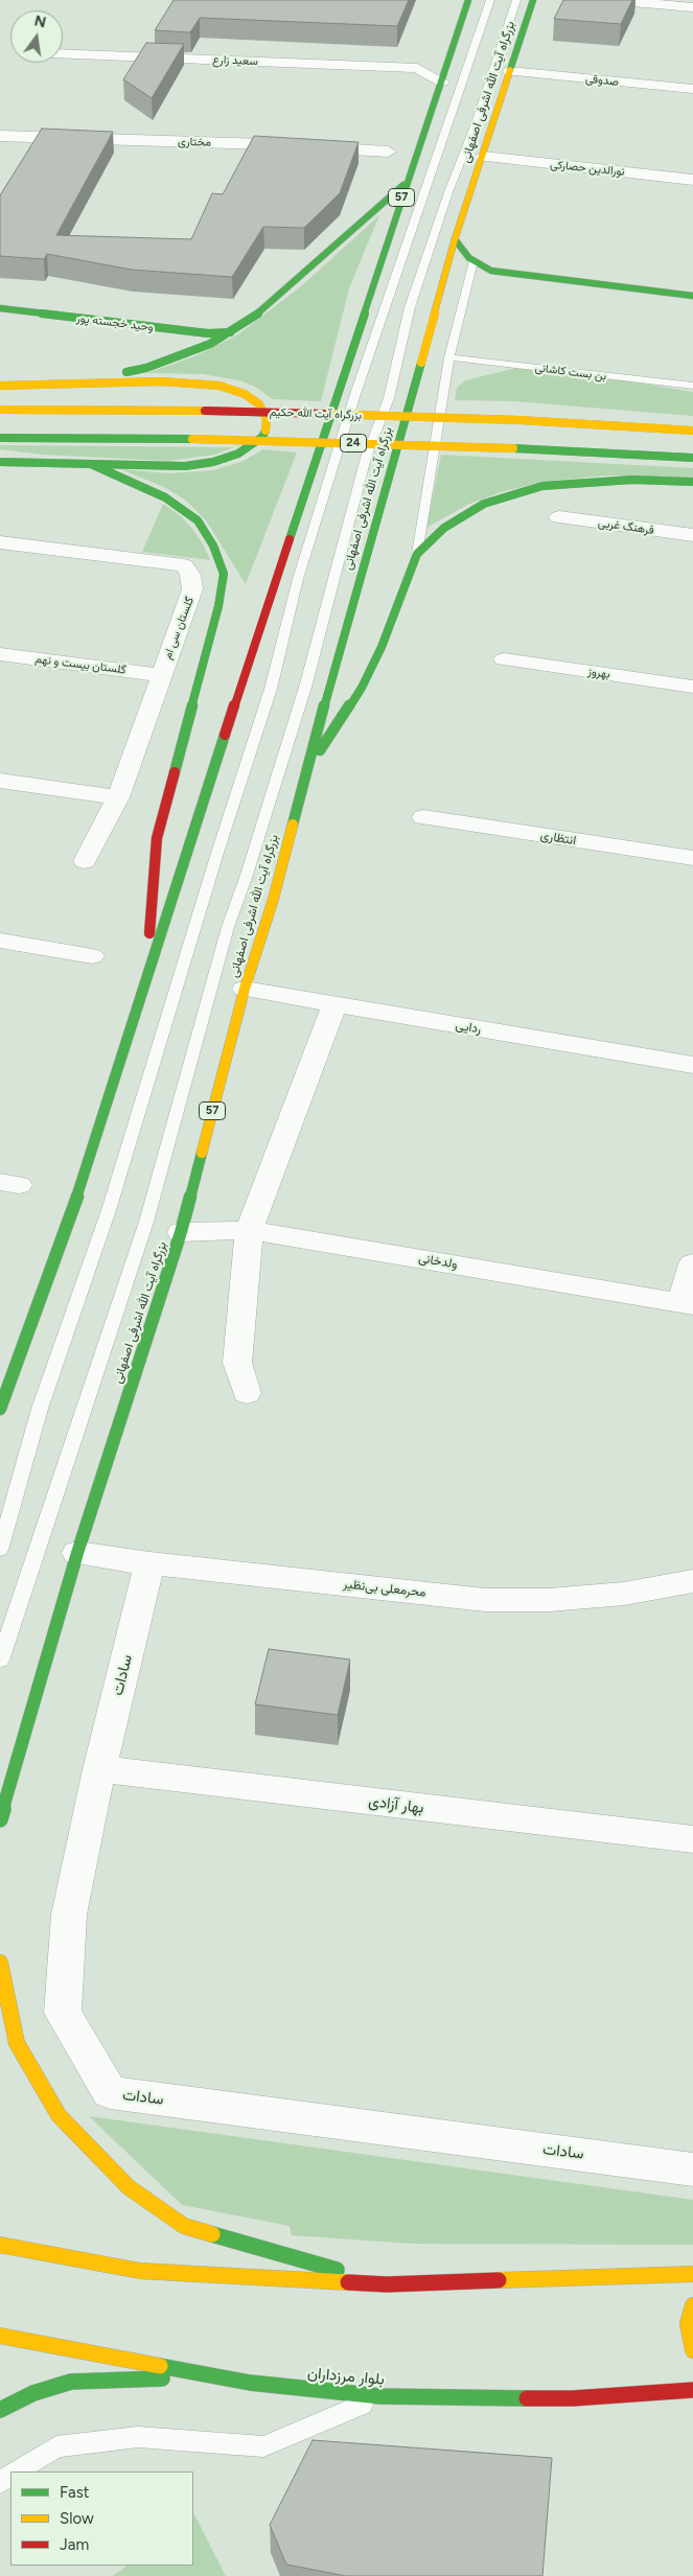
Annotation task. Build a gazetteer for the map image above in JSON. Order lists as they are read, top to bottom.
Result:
{
  "streets": {
    "main road": [
      "بزرگراه آیت الله اشرفی اصفهانی",
      "57",
      "وحید خجسته پور",
      "بزرگراه آیت الله حکیم",
      "24",
      "بلوار مرزداران"
    ],
    "street": [
      "سعید زارع",
      "صدوقی",
      "مختاری",
      "نورالدین حصارکی",
      "فرهنگ غربی",
      "گلستان سی ام",
      "گلستان بیست و نهم",
      "بهروز",
      "انتظاری",
      "ردایی",
      "ولدخانی",
      "محرمعلی بی‌نظیر",
      "سادات",
      "بهار آزادی"
    ],
    "lane": ["بن بست کاشانی"]
  },
  "crossings": [
    ["سعید زارع", "57"],
    ["صدوقی", "بزرگراه آیت الله اشرفی اصفهانی"],
    ["بزرگراه آیت الله اشرفی اصفهانی", "نورالدین حصارکی"],
    ["بزرگراه آیت الله اشرفی اصفهانی", "ردایی"],
    ["بزرگراه آیت الله اشرفی اصفهانی", "ولدخانی"],
    ["بزرگراه آیت الله اشرفی اصفهانی", "محرمعلی بی‌نظیر"],
    ["گلستان سی ام", "گلستان بیست و نهم"],
    ["محرمعلی بی‌نظیر", "سادات"],
    ["سادات", "بهار آزادی"]
  ],
  "legend": ["Fast", "Slow", "Jam"],
  "north": "top"
}
